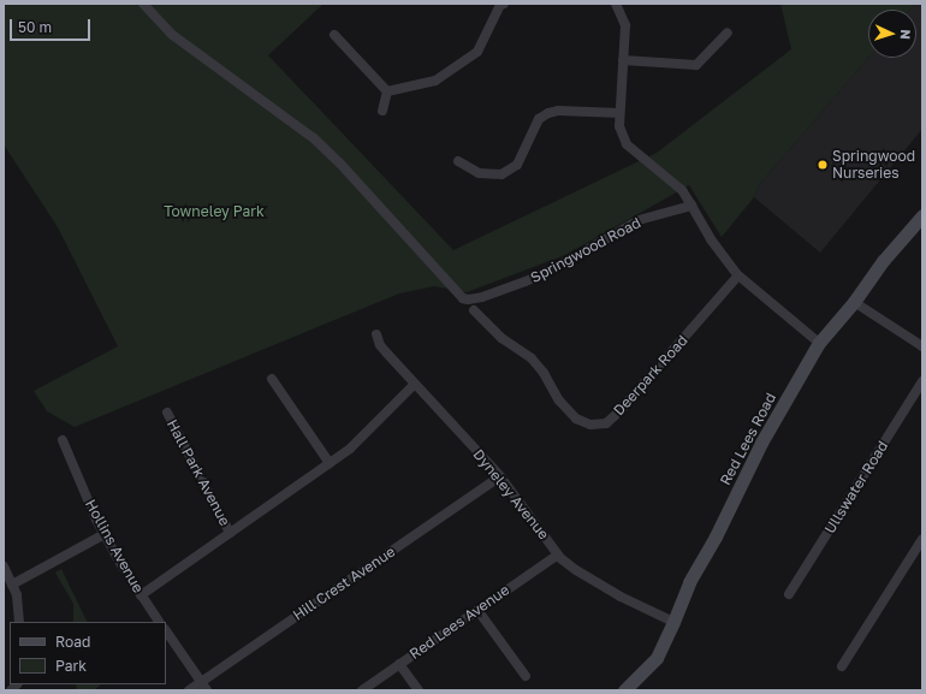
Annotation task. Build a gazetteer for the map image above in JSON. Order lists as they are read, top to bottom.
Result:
{
  "streets": {
    "street": [
      "Springwood Road",
      "Deerpark Road",
      "Red Lees Road",
      "Hall Park Avenue",
      "Ullswater Road",
      "Dyneley Avenue",
      "Hollins Avenue",
      "Hill Crest Avenue",
      "Red Lees Avenue"
    ]
  },
  "crossings": [
    ["Red Lees Road", "Dyneley Avenue"],
    ["Hall Park Avenue", "Dyneley Avenue"],
    ["Hall Park Avenue", "Hollins Avenue"],
    ["Dyneley Avenue", "Hill Crest Avenue"],
    ["Dyneley Avenue", "Red Lees Avenue"]
  ],
  "parks": ["Towneley Park"],
  "places": ["Springwood Nurseries"],
  "legend": ["Road", "Park"],
  "scale_bar": "50 m",
  "north": "right"
}
